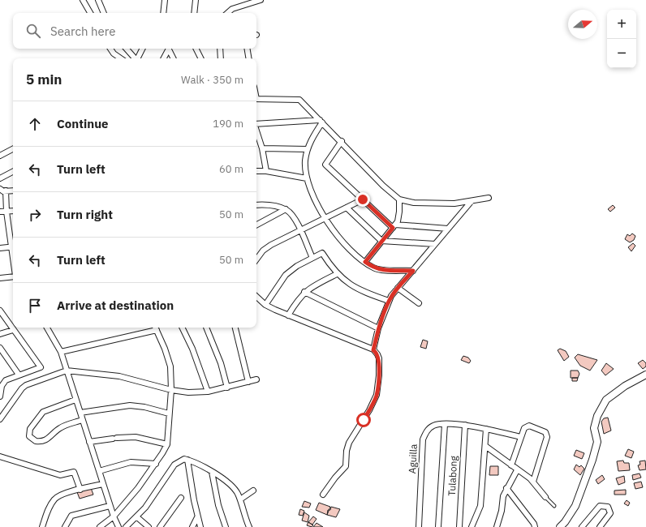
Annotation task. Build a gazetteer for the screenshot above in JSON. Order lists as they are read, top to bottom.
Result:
{
  "streets": {
    "street": ["Aguilla", "Tulabong"]
  },
  "crossings": [
    ["Aguilla", "Tulabong"]
  ],
  "north": "right",
  "page": {
    "map_buttons": ["+", "−"],
    "search": "Search here",
    "heading": ["5 min", "Walk · 350 m"],
    "list": [
      ["Continue", "190 m"],
      ["Turn left", "60 m"],
      ["Turn right", "50 m"],
      ["Turn left", "50 m"],
      "Arrive at destination"
    ]
  }
}
